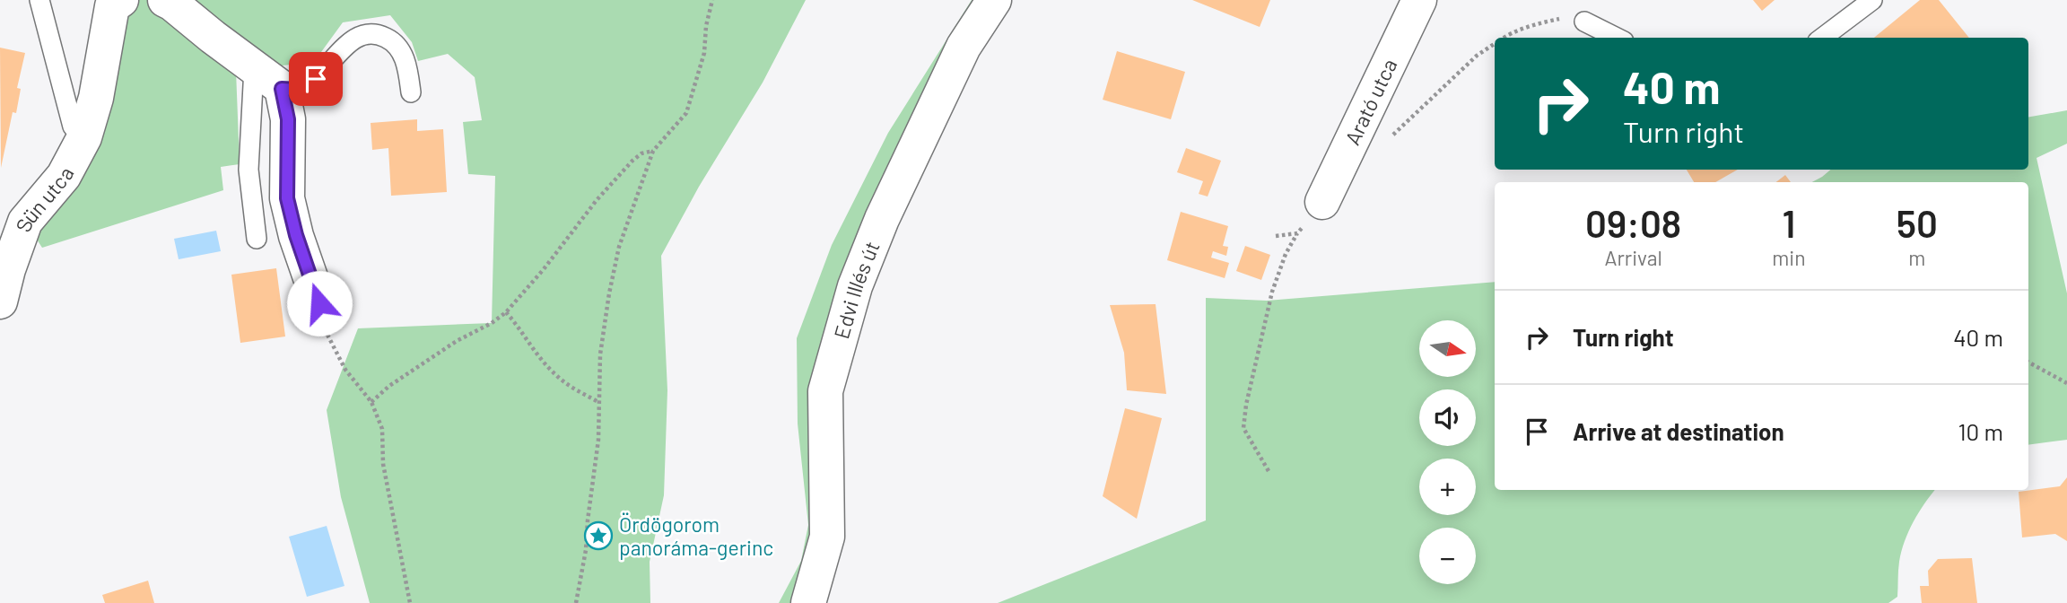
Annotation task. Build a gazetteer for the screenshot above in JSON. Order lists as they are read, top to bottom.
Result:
{
  "streets": {
    "street": ["Arató utca", "Sün utca", "Edvi Illés út"]
  },
  "places": {
    "place": ["Ördögorom panoráma-gerinc"]
  },
  "north": "right",
  "page": {
    "turn": ["40 m", "Turn right"],
    "eta": [
      "09:08",
      "Arrival",
      "1",
      "min",
      "50",
      "m"
    ],
    "list": [
      {
        "name": "Turn right",
        "value": "40 m"
      },
      {
        "name": "Arrive at destination",
        "value": "10 m"
      }
    ],
    "map_buttons": ["+", "−"]
  }
}
